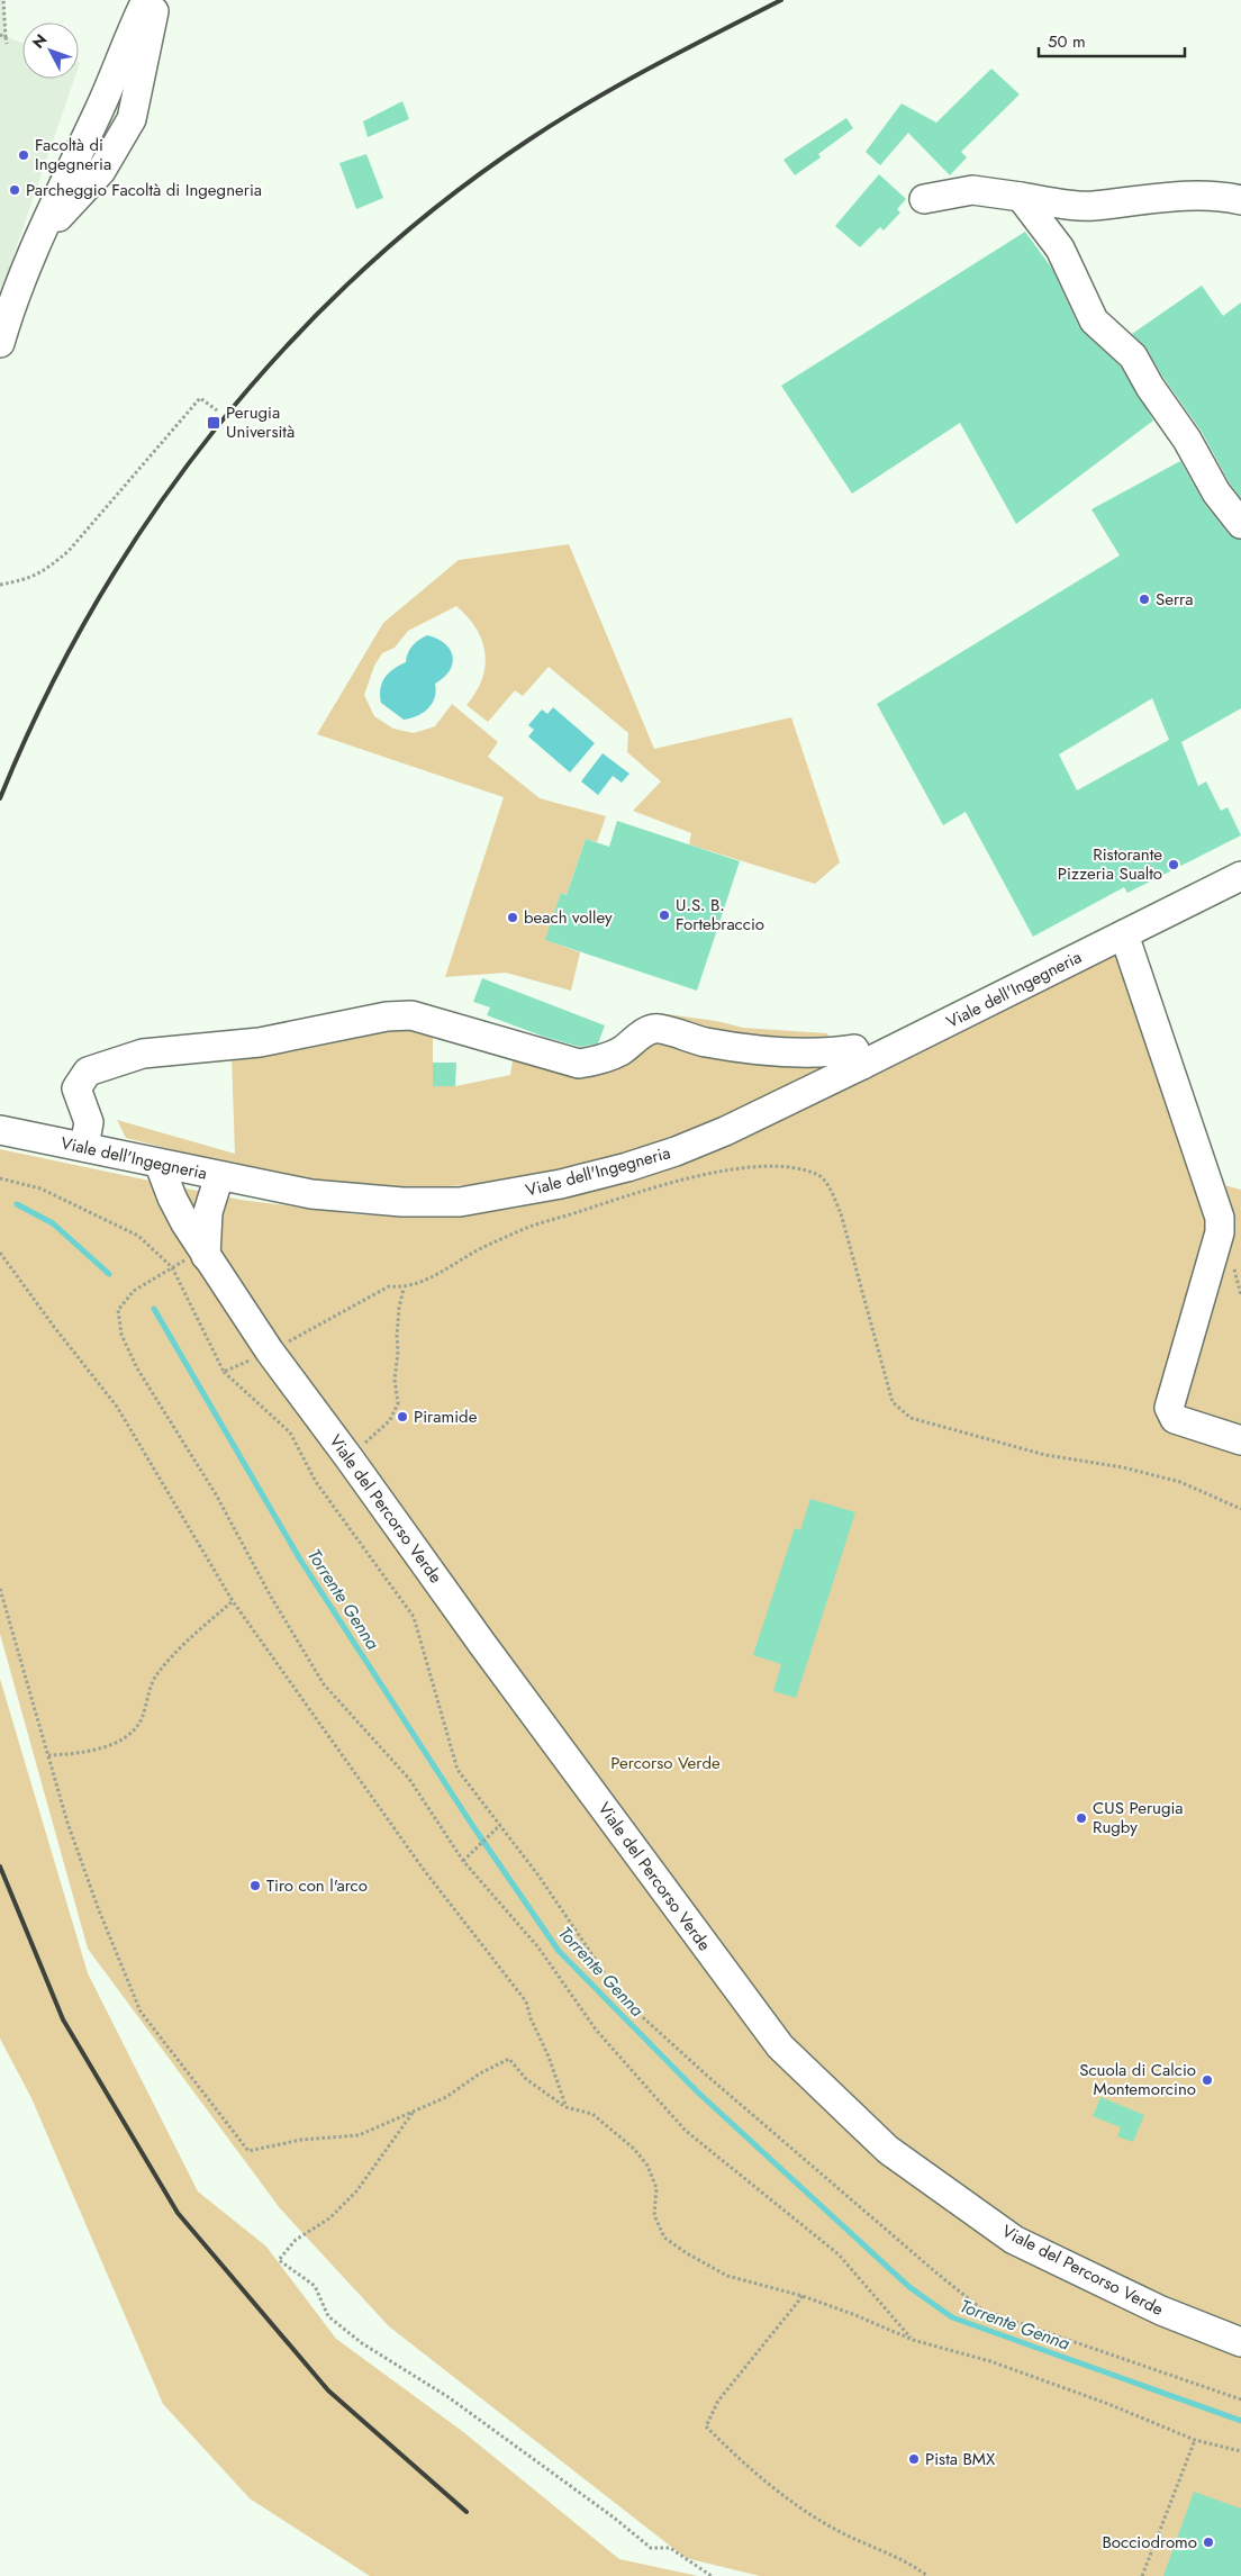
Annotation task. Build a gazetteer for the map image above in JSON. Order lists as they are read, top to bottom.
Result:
{
  "streets": {
    "street": ["Viale dell'Ingegneria", "Viale del Percorso Verde"]
  },
  "crossings": [
    ["Viale dell'Ingegneria", "Viale del Percorso Verde"]
  ],
  "water": ["Torrente Genna"],
  "parks": ["Percorso Verde"],
  "places": {
    "other": [
      "Facoltà di Ingegneria",
      "Parcheggio Facoltà di Ingegneria",
      "Serra",
      "Ristorante Pizzeria Sualto",
      "U.S. B. Fortebraccio",
      "beach volley",
      "Piramide",
      "CUS Perugia Rugby",
      "Tiro con l'arco",
      "Scuola di Calcio Montemorcino",
      "Pista BMX",
      "Bocciodromo"
    ],
    "transit": ["Perugia Università"]
  },
  "scale_bar": "50 m",
  "north": "top left"
}
